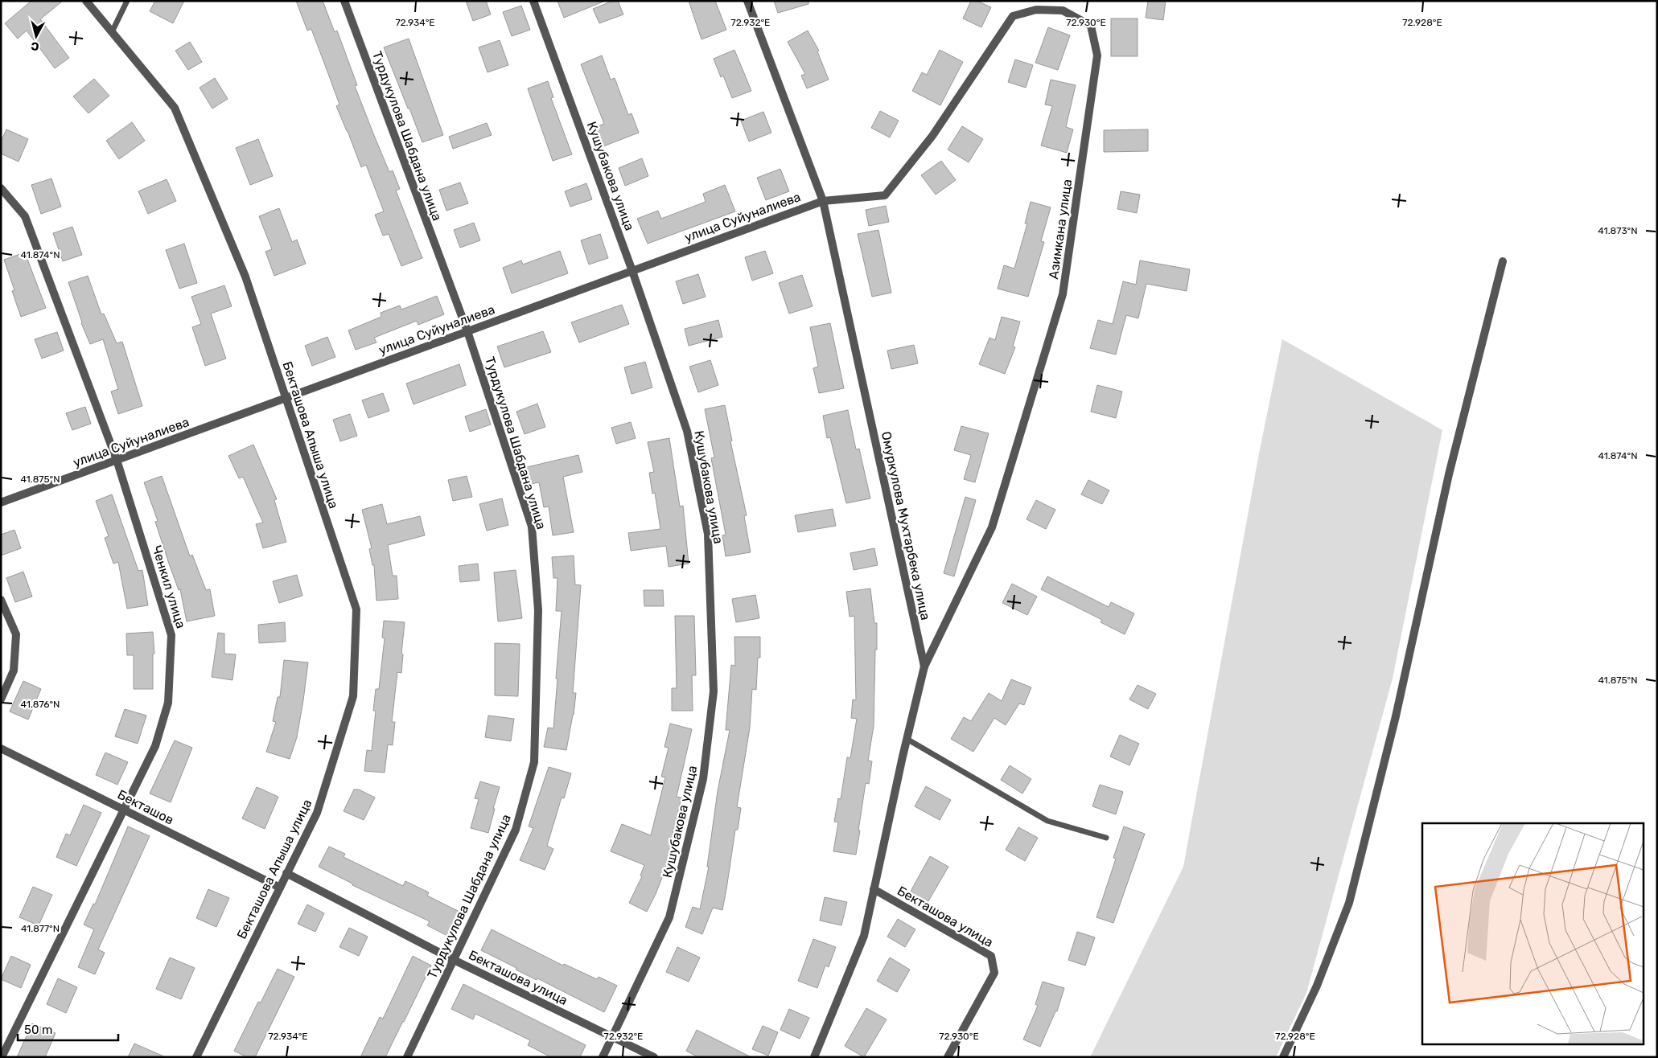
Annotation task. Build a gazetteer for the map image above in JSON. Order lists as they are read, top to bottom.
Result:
{
  "streets": {
    "street": [
      "Турдукулова Шабдана улица",
      "Кушубакова улица",
      "улица Суйуналиева",
      "Азимкана улица",
      "Бекташова Апыша улица",
      "Омуркулова Мухтарбека улица",
      "Ченкил улица",
      "Бекташов",
      "Бекташова улица"
    ]
  },
  "crossings": [
    ["Турдукулова Шабдана улица", "улица Суйуналиева"],
    ["Турдукулова Шабдана улица", "Бекташова улица"],
    ["Кушубакова улица", "улица Суйуналиева"],
    ["Кушубакова улица", "Бекташова улица"],
    ["улица Суйуналиева", "Азимкана улица"],
    ["улица Суйуналиева", "Бекташова Апыша улица"],
    ["улица Суйуналиева", "Омуркулова Мухтарбека улица"],
    ["улица Суйуналиева", "Ченкил улица"],
    ["Азимкана улица", "Омуркулова Мухтарбека улица"],
    ["Бекташова Апыша улица", "Бекташов"],
    ["Бекташова Апыша улица", "Бекташова улица"],
    ["Омуркулова Мухтарбека улица", "Бекташова улица"],
    ["Ченкил улица", "Бекташов"]
  ],
  "scale_bar": "50 m",
  "north": "bottom",
  "coordinates": [
    "72.934°E",
    "72.932°E",
    "72.930°E",
    "72.928°E",
    "41.873°N",
    "41.874°N",
    "41.875°N",
    "41.876°N",
    "41.877°N"
  ]
}
